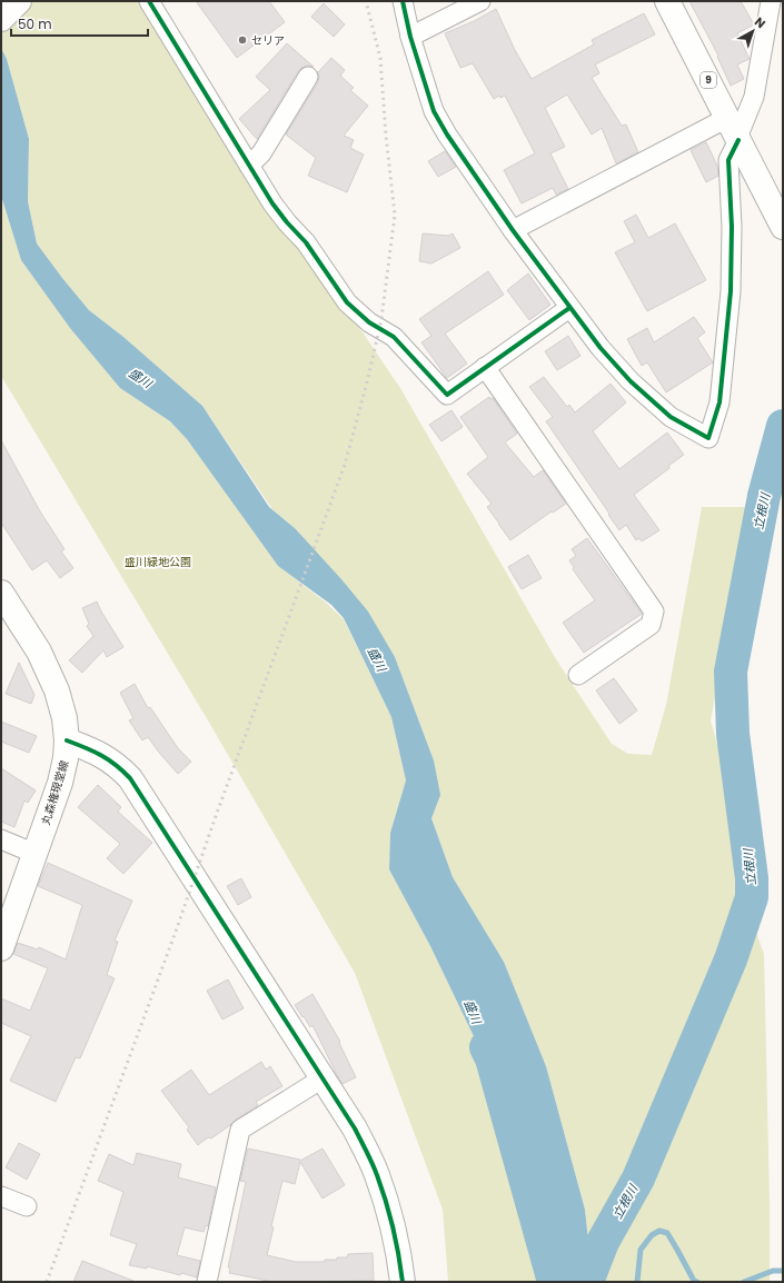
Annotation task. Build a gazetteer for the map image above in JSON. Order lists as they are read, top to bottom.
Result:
{
  "streets": {
    "main road": ["9", "丸森権現堂線"]
  },
  "water": ["盛川", "立根川"],
  "parks": ["盛川緑地公園"],
  "places": ["セリア"],
  "scale_bar": "50 m",
  "north": "top right"
}
